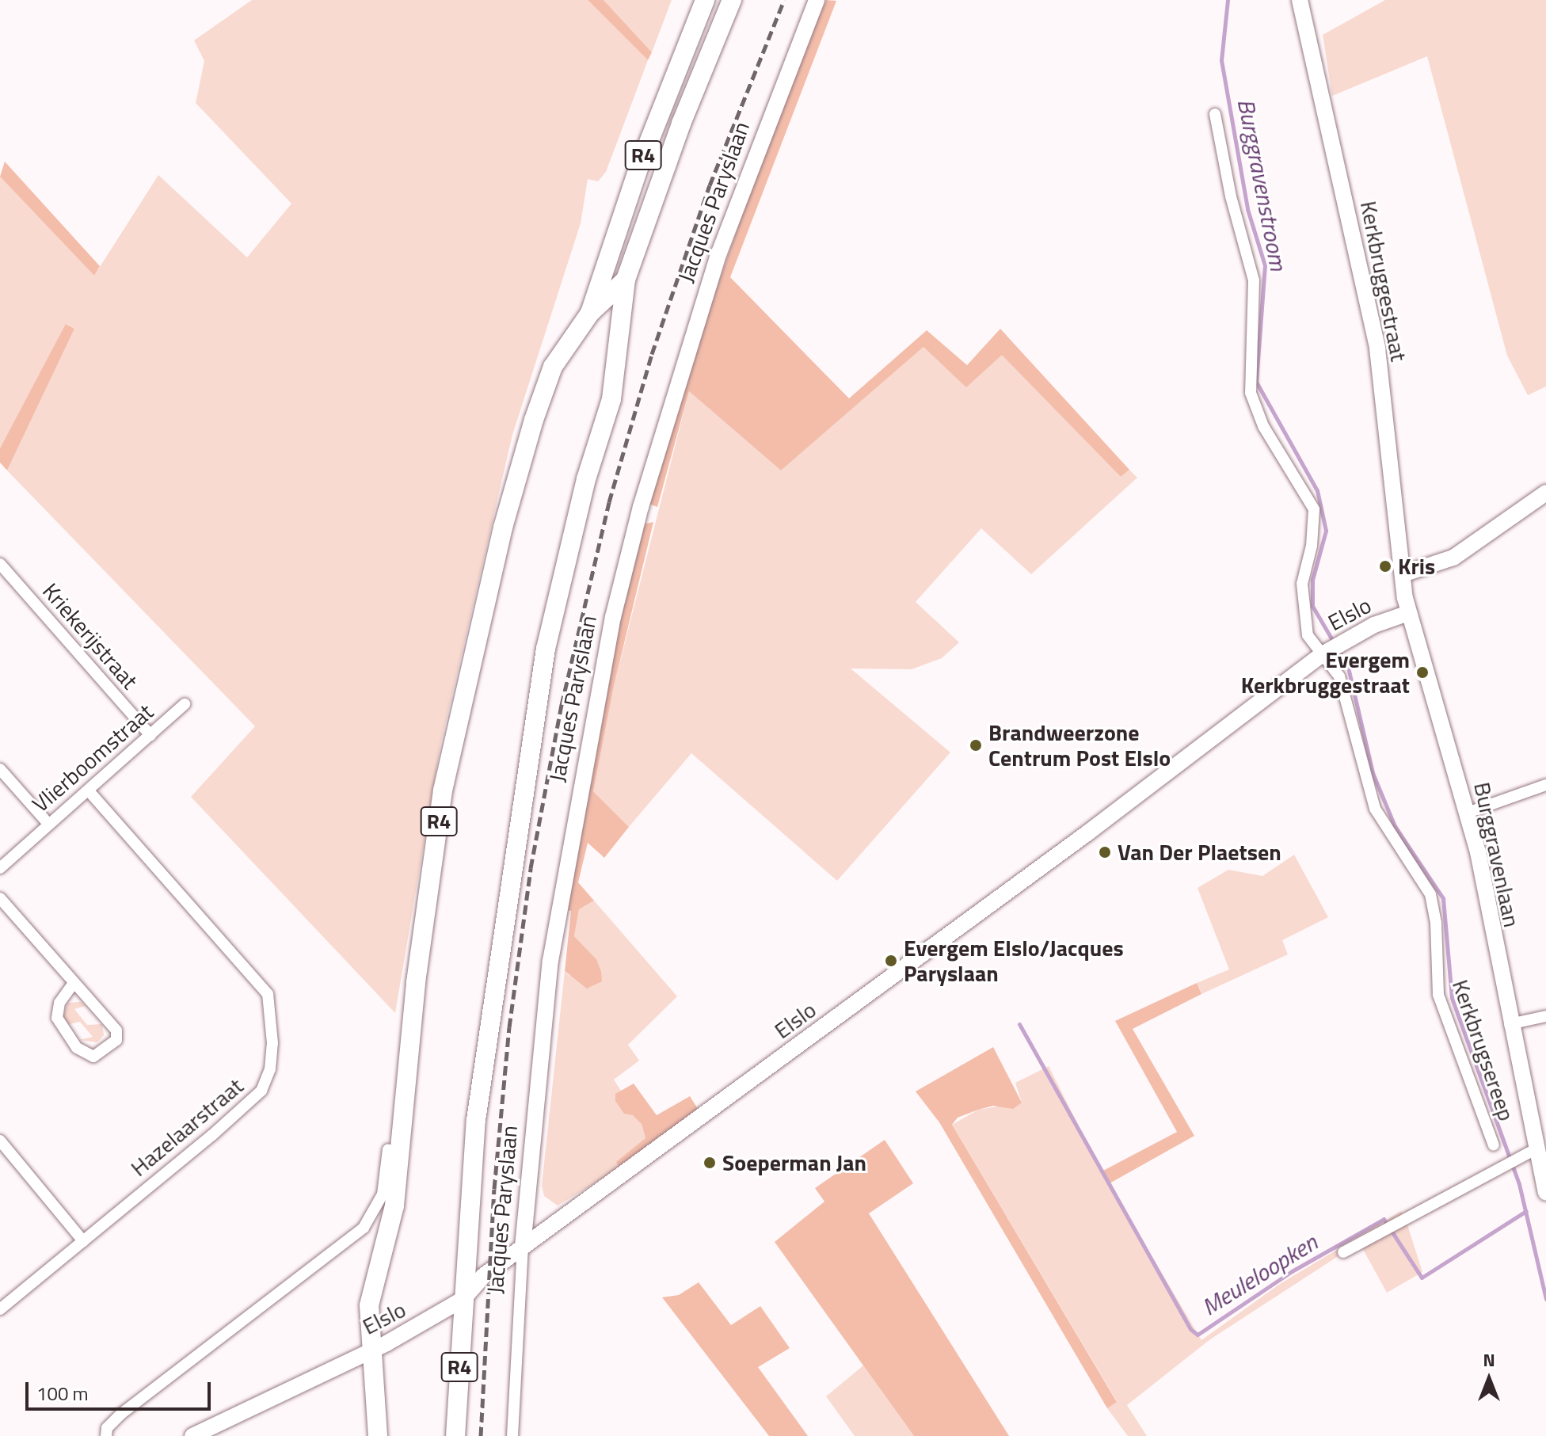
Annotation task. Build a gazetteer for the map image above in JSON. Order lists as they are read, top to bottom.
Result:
{
  "streets": {
    "highway": ["R4", "Jacques Paryslaan"],
    "street": [
      "Kerkbruggestraat",
      "Elslo",
      "Kriekerijstraat",
      "Vlierboomstraat",
      "Burggravenlaan",
      "Kerkbrugsereep",
      "Hazelaarstraat"
    ]
  },
  "crossings": [
    ["Jacques Paryslaan", "Elslo"],
    ["Kerkbruggestraat", "Burggravenlaan"],
    ["Elslo", "Burggravenlaan"],
    ["Elslo", "Kerkbrugsereep"],
    ["Kriekerijstraat", "Vlierboomstraat"],
    ["Vlierboomstraat", "Hazelaarstraat"]
  ],
  "water": ["Burggravenstroom", "Meuleloopken"],
  "places": [
    "Kris",
    "Evergem Kerkbruggestraat",
    "Brandweerzone Centrum Post Elslo",
    "Van Der Plaetsen",
    "Evergem Elslo/Jacques Paryslaan",
    "Soeperman Jan"
  ],
  "scale_bar": "100 m",
  "north": "top"
}
